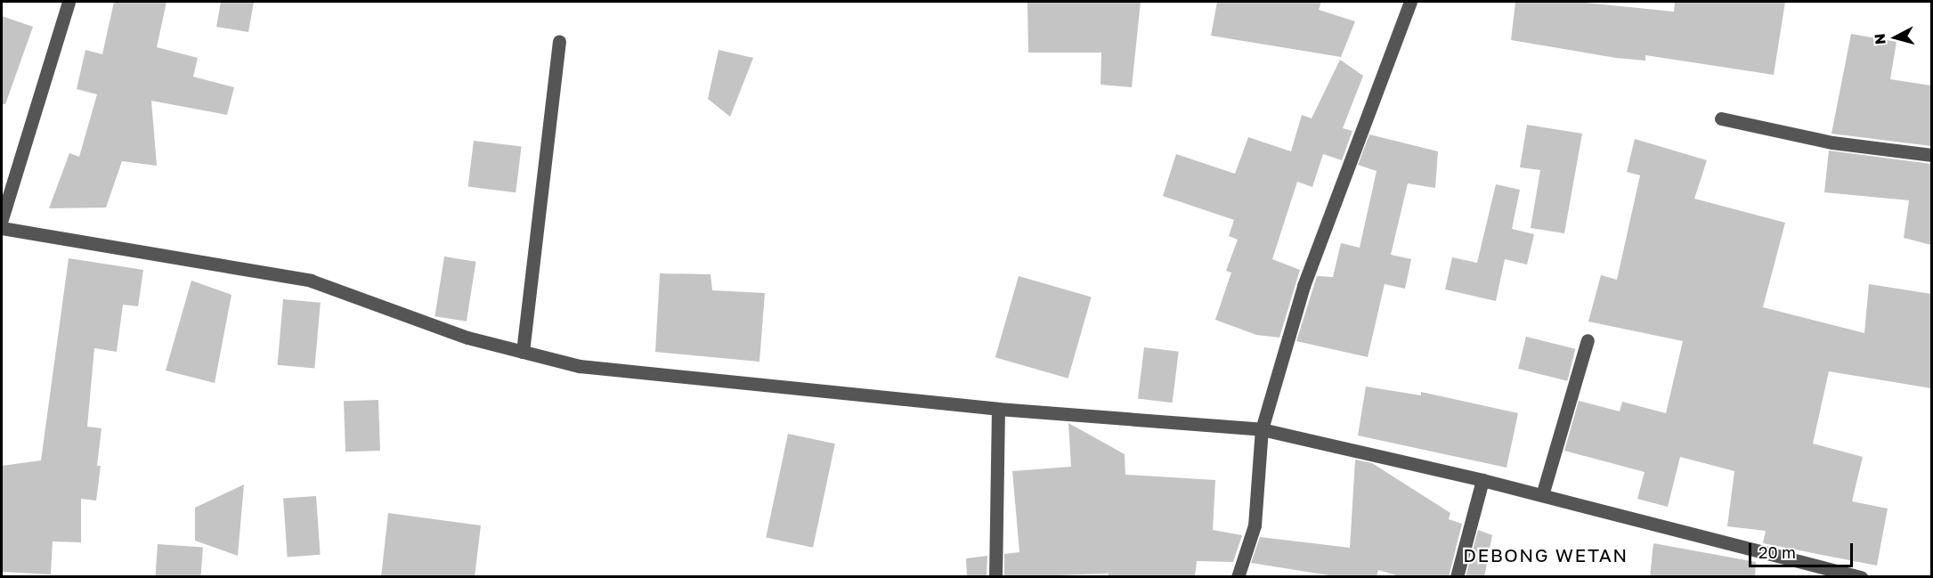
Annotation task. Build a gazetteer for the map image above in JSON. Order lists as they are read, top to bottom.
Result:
{
  "districts": ["DEBONG WETAN"],
  "scale_bar": "20 m",
  "north": "left"
}
